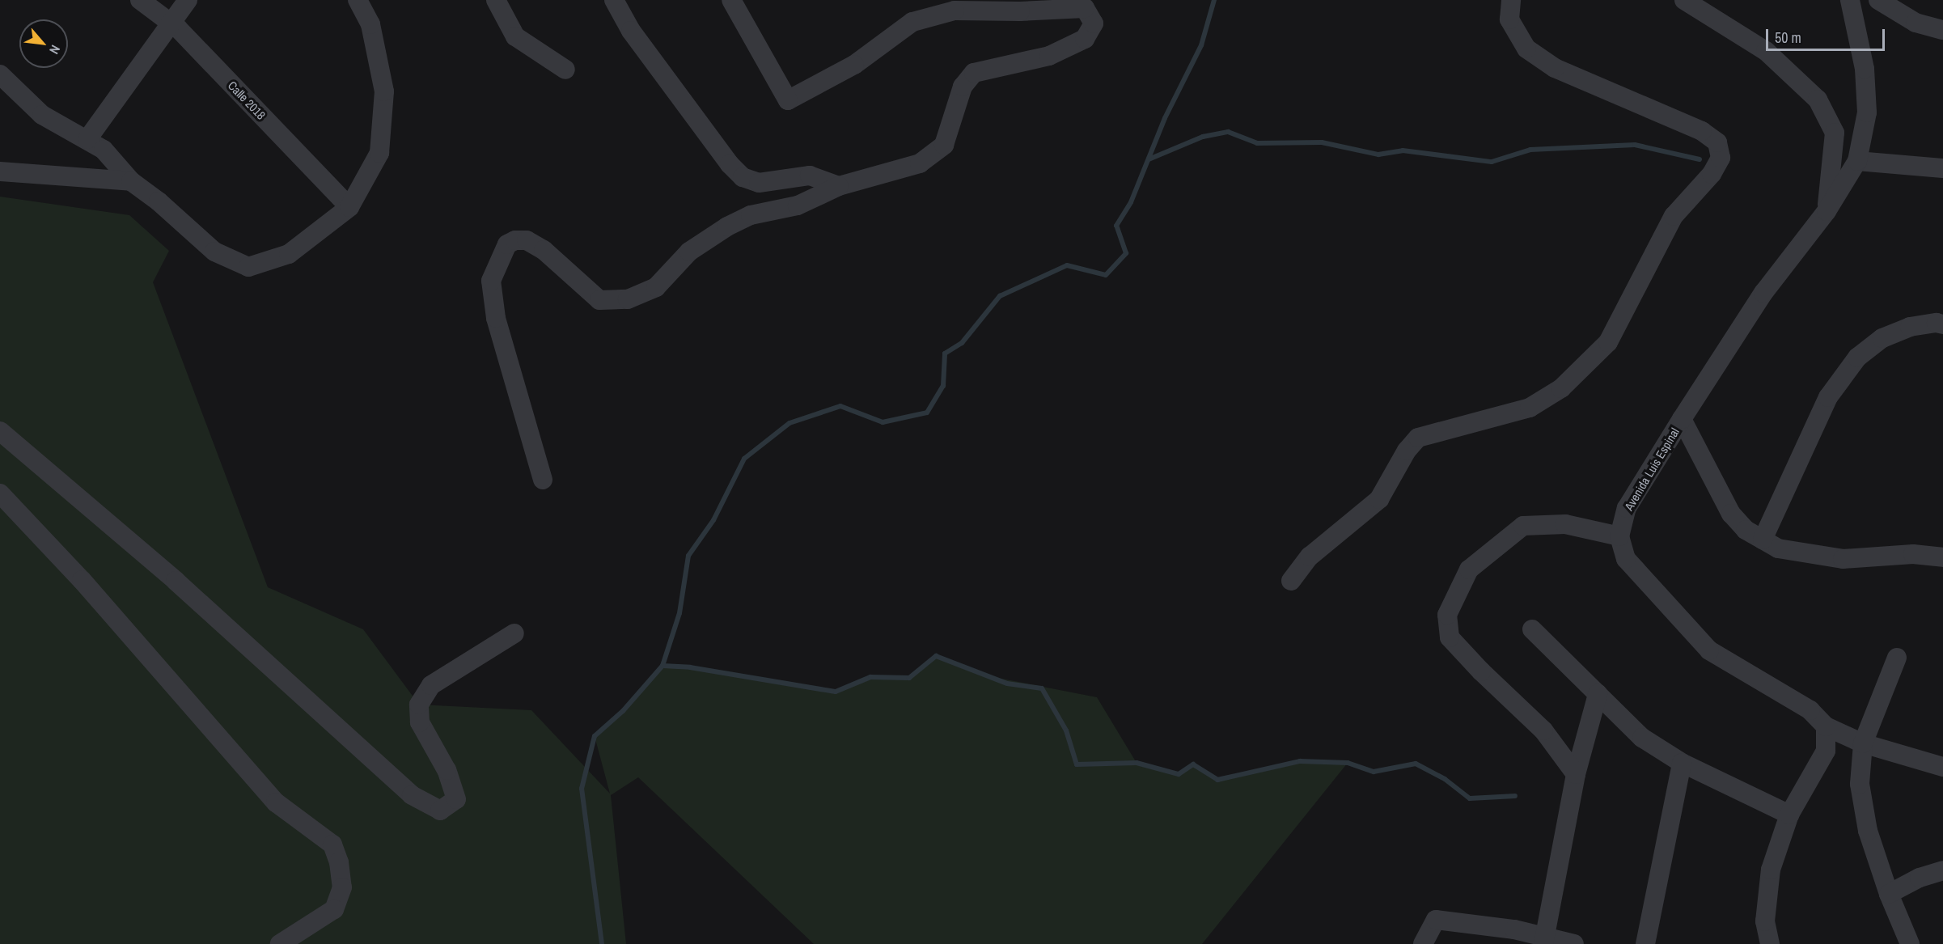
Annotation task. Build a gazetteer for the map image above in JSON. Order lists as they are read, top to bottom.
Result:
{
  "streets": {
    "street": ["Calle 2018", "Avenida Luis Espinal"]
  },
  "scale_bar": "50 m",
  "north": "bottom right"
}
